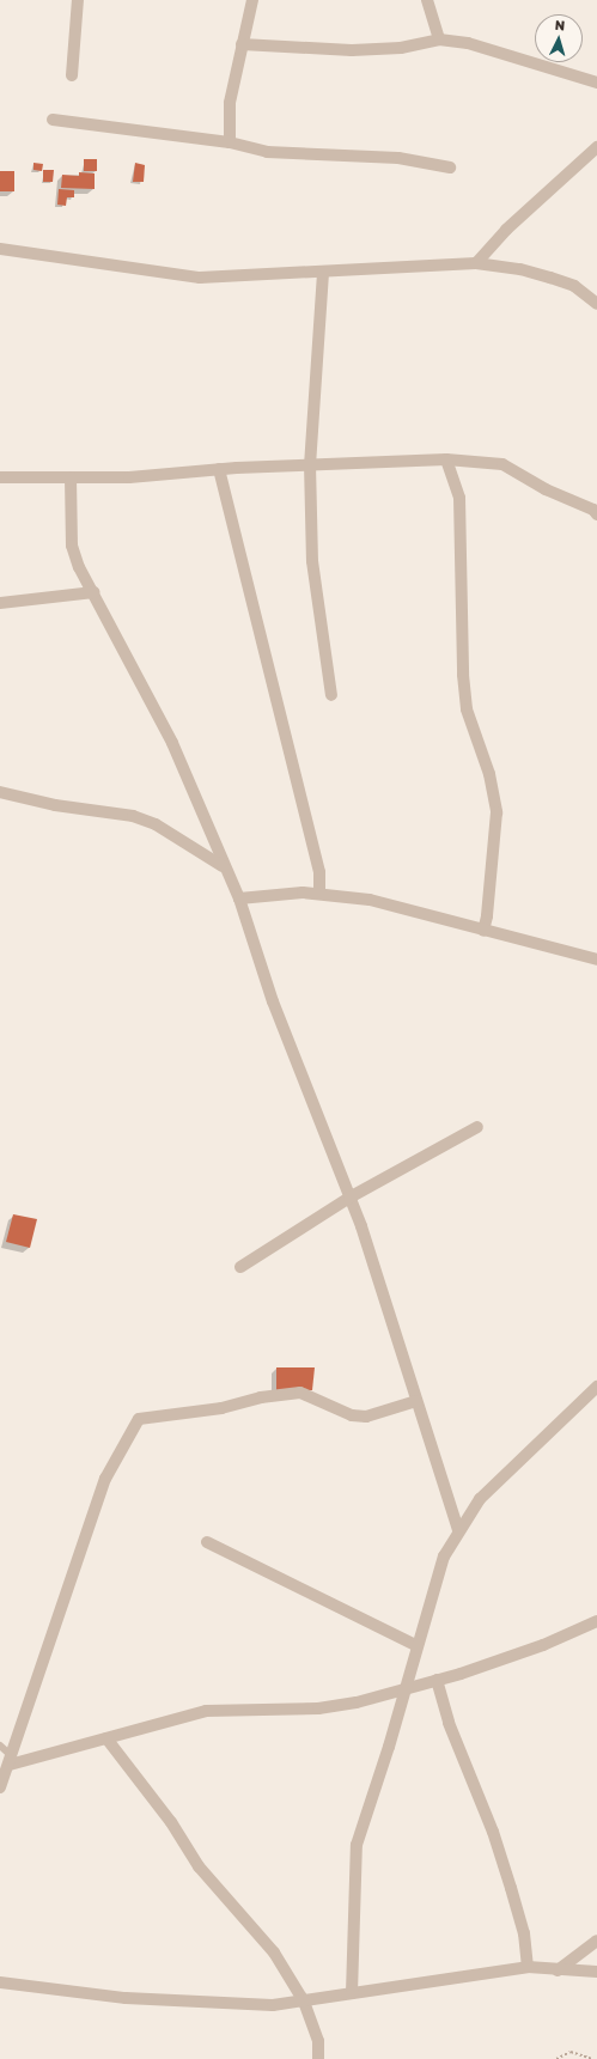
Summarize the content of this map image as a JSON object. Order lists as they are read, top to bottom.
{
  "north": "top"
}
